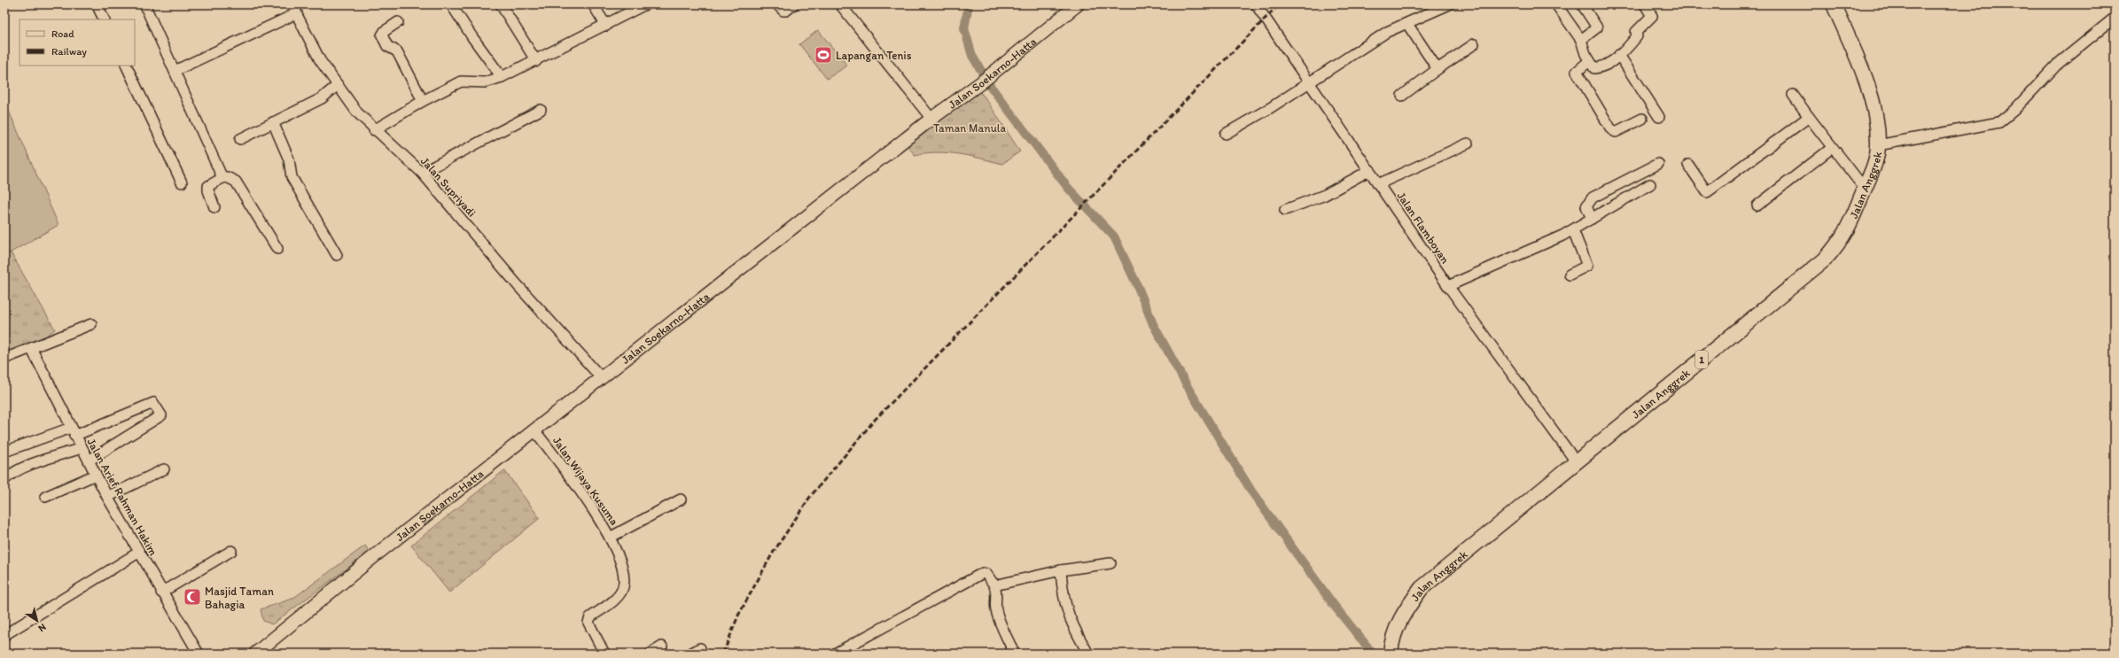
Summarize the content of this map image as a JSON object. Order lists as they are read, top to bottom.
{
  "streets": {
    "highway": ["Jalan Anggrek", "1"],
    "main road": ["Jalan Soekarno-Hatta"],
    "street": [
      "Jalan Supriyadi",
      "Jalan Flamboyan",
      "Jalan Wijaya Kusuma",
      "Jalan Arief Rahman Hakim"
    ]
  },
  "crossings": [
    ["Jalan Soekarno-Hatta", "Jalan Supriyadi"],
    ["Jalan Soekarno-Hatta", "Jalan Wijaya Kusuma"],
    ["Jalan Anggrek", "Jalan Flamboyan"]
  ],
  "parks": ["Taman Manula"],
  "places": {
    "sports": ["Lapangan Tenis"],
    "mosque": ["Masjid Taman Bahagia"]
  },
  "legend": ["Road", "Railway"],
  "north": "bottom right"
}
